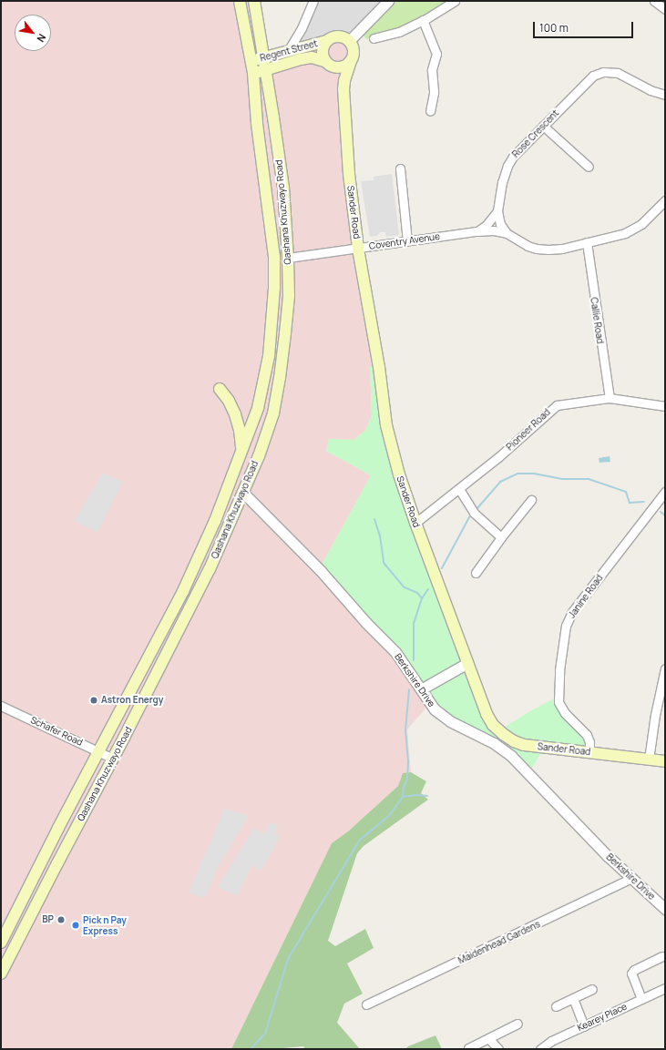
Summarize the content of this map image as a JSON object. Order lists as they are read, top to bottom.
{
  "streets": {
    "main road": ["Regent Street", "Qashana Khuzwayo Road", "Sander Road"],
    "street": [
      "Rose Crescent",
      "Coventry Avenue",
      "Callie Road",
      "Pioneer Road",
      "Janine Road",
      "Berkshire Drive",
      "Schafer Road",
      "Maidenhead Gardens",
      "Kearey Place"
    ]
  },
  "crossings": [
    ["Regent Street", "Qashana Khuzwayo Road"],
    ["Regent Street", "Sander Road"],
    ["Rose Crescent", "Coventry Avenue"],
    ["Qashana Khuzwayo Road", "Coventry Avenue"],
    ["Qashana Khuzwayo Road", "Berkshire Drive"],
    ["Qashana Khuzwayo Road", "Schafer Road"],
    ["Sander Road", "Coventry Avenue"],
    ["Sander Road", "Pioneer Road"],
    ["Sander Road", "Janine Road"],
    ["Callie Road", "Pioneer Road"],
    ["Berkshire Drive", "Maidenhead Gardens"]
  ],
  "places": ["Astron Energy", "BP", "Pick n Pay Express"],
  "scale_bar": "100 m",
  "north": "bottom right"
}
